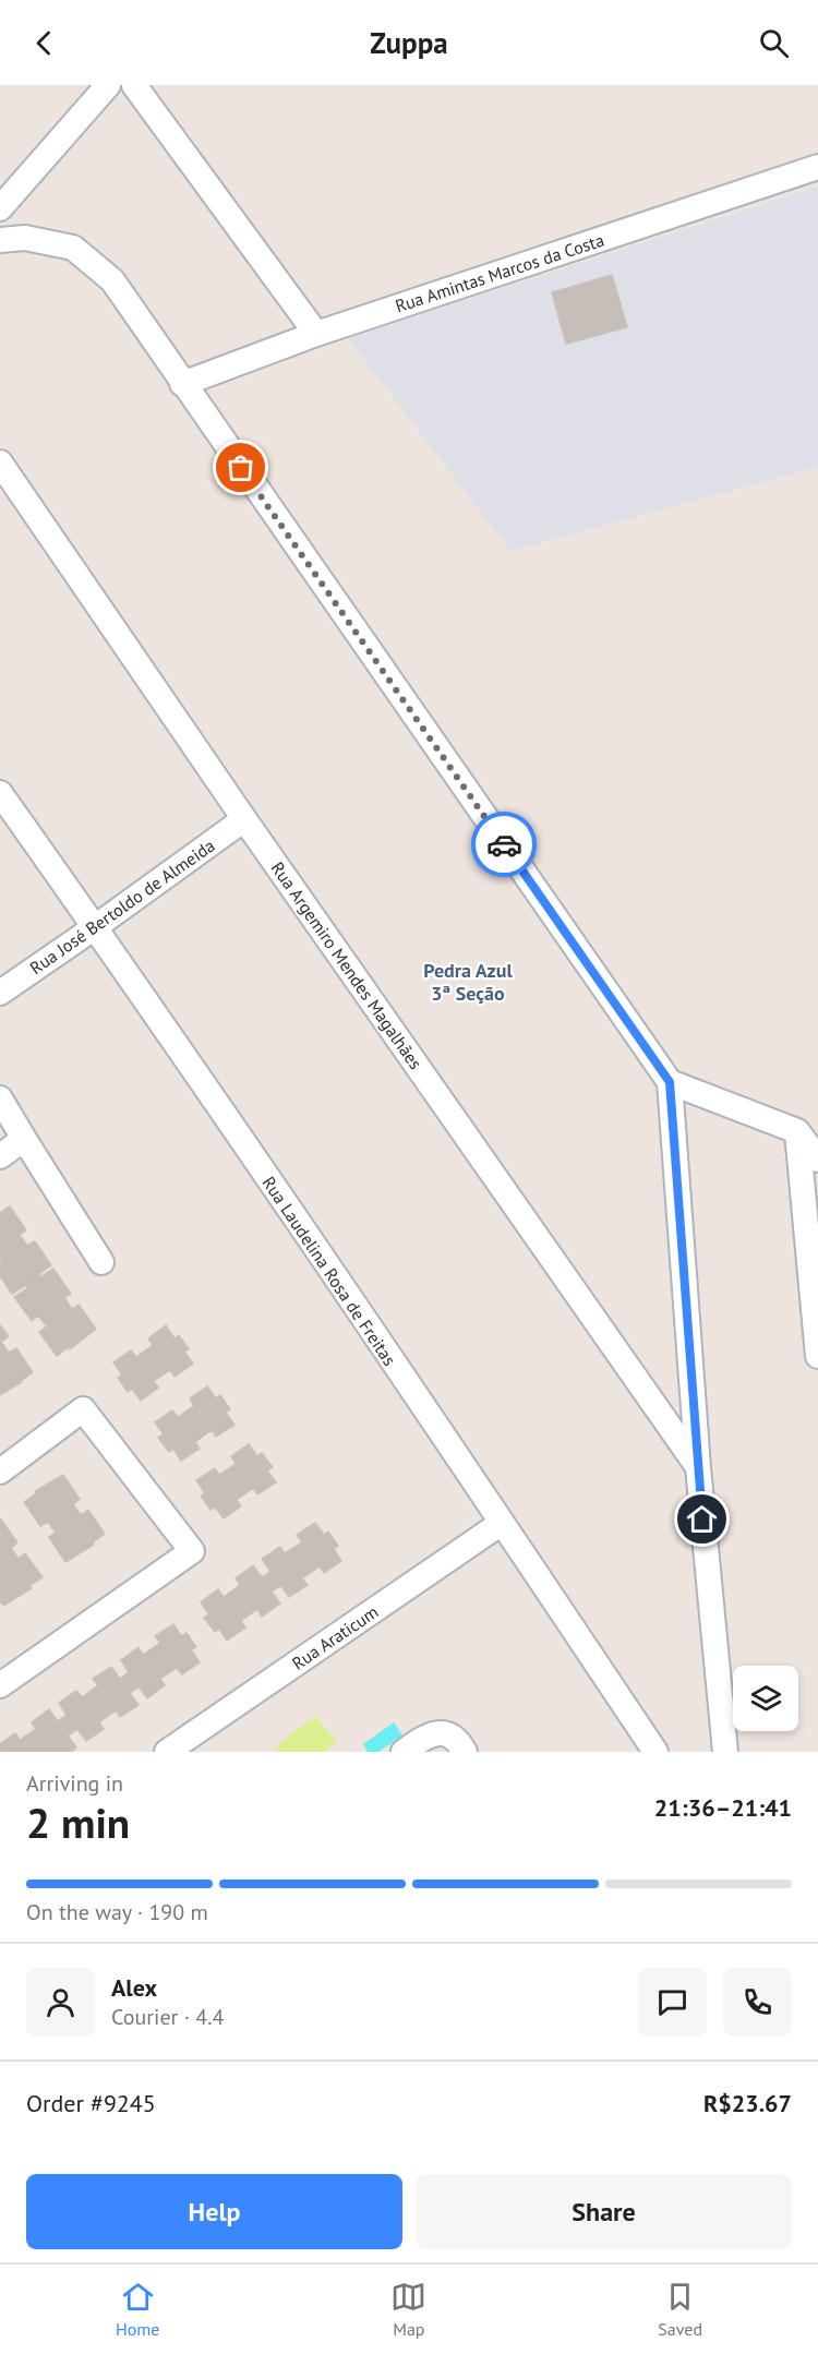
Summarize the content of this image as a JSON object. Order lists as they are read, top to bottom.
{
  "streets": {
    "street": [
      "Rua Amintas Marcos da Costa",
      "Rua José Bertoldo de Almeida",
      "Rua Argemiro Mendes Magalhães",
      "Rua Laudelina Rosa de Freitas",
      "Rua Araticum"
    ]
  },
  "crossings": [
    ["Rua José Bertoldo de Almeida", "Rua Argemiro Mendes Magalhães"],
    ["Rua José Bertoldo de Almeida", "Rua Laudelina Rosa de Freitas"],
    ["Rua Laudelina Rosa de Freitas", "Rua Araticum"]
  ],
  "districts": ["Pedra Azul 3ª Seção"],
  "page": {
    "header": "Zuppa",
    "heading": ["2 min", "Arriving in", "21:36–21:41"],
    "panel": [
      "Alex",
      "Courier · 4.4",
      "Order #9245",
      "R$23.67"
    ],
    "bar": "On the way · 190 m",
    "buttons": ["Help", "Share"],
    "tabs": ["Home", "Map", "Saved"]
  }
}
